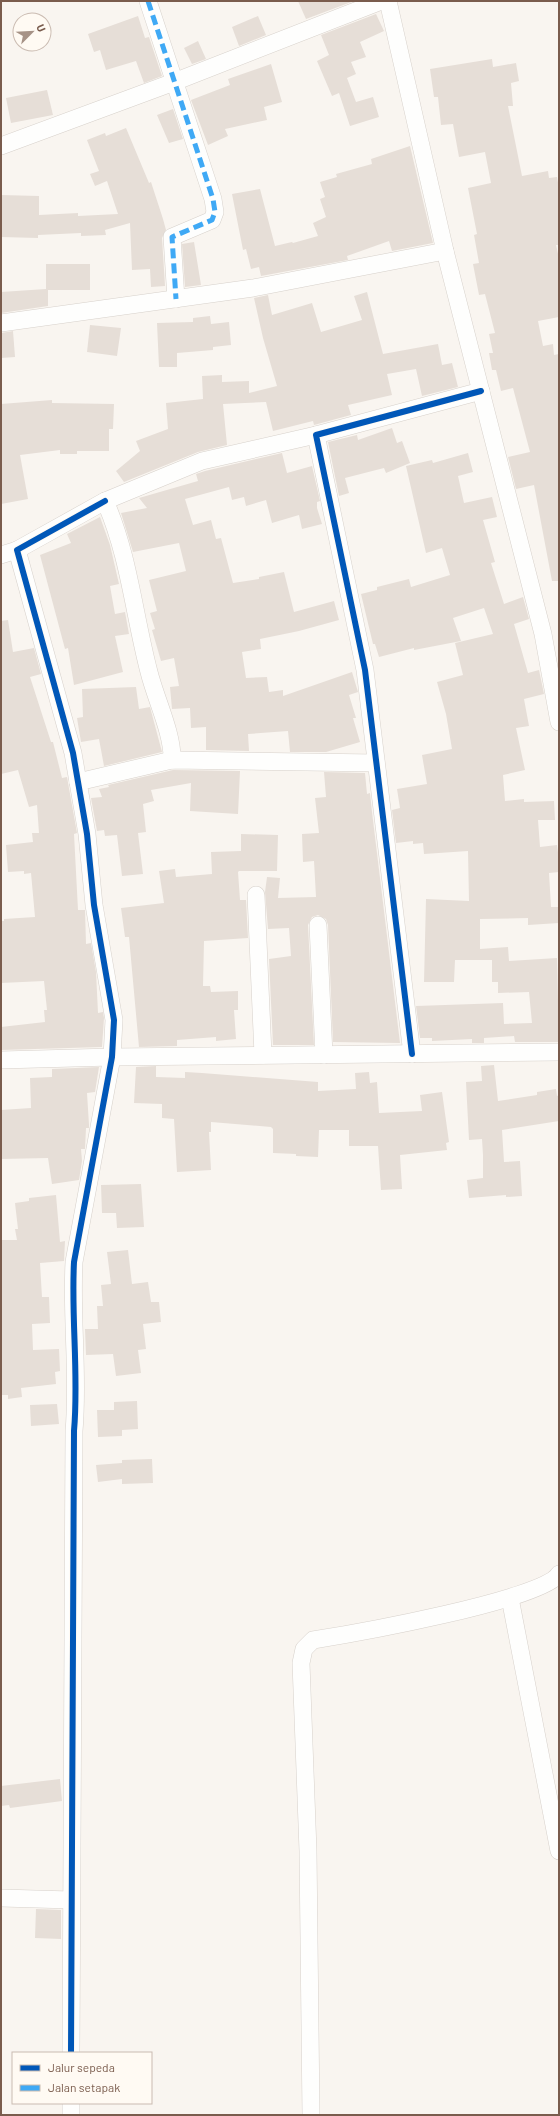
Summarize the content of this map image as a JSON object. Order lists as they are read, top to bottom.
{
  "legend": ["Jalur sepeda", "Jalan setapak"],
  "north": "top right"
}
